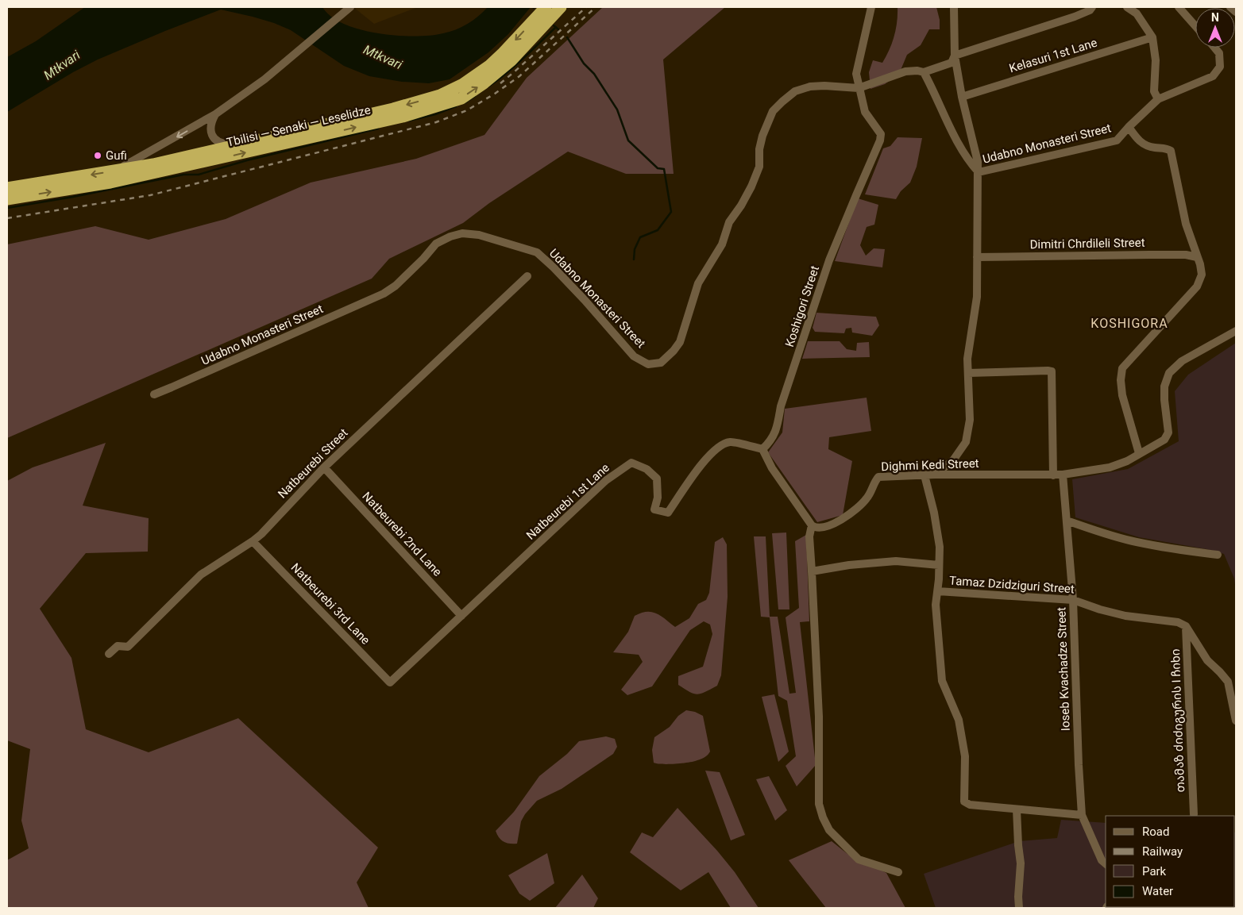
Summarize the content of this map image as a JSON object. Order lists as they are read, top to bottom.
{
  "streets": {
    "highway": ["Tbilisi — Senaki — Leselidze"],
    "street": [
      "Kelasuri 1st Lane",
      "Udabno Monasteri Street",
      "Dimitri Chrdileli Street",
      "Koshigori Street",
      "Natbeurebi Street",
      "Dighmi Kedi Street",
      "Natbeurebi 1st Lane",
      "Natbeurebi 2nd Lane",
      "Tamaz Dzidziguri Street",
      "Natbeurebi 3rd Lane",
      "Ioseb Kvachadze Street",
      "თამაზ ძიძიგურის I ჩიხი"
    ]
  },
  "crossings": [
    ["Udabno Monasteri Street", "Koshigori Street"],
    ["Koshigori Street", "Natbeurebi 1st Lane"],
    ["Natbeurebi Street", "Natbeurebi 2nd Lane"],
    ["Natbeurebi Street", "Natbeurebi 3rd Lane"],
    ["Dighmi Kedi Street", "Ioseb Kvachadze Street"],
    ["Natbeurebi 1st Lane", "Natbeurebi 2nd Lane"],
    ["Natbeurebi 1st Lane", "Natbeurebi 3rd Lane"],
    ["Tamaz Dzidziguri Street", "Ioseb Kvachadze Street"],
    ["Tamaz Dzidziguri Street", "თამაზ ძიძიგურის I ჩიხი"]
  ],
  "districts": ["KOSHIGORA"],
  "water": ["Mtkvari"],
  "places": ["Gufi"],
  "legend": [
    "Road",
    "Railway",
    "Park",
    "Water"
  ],
  "north": "top"
}
